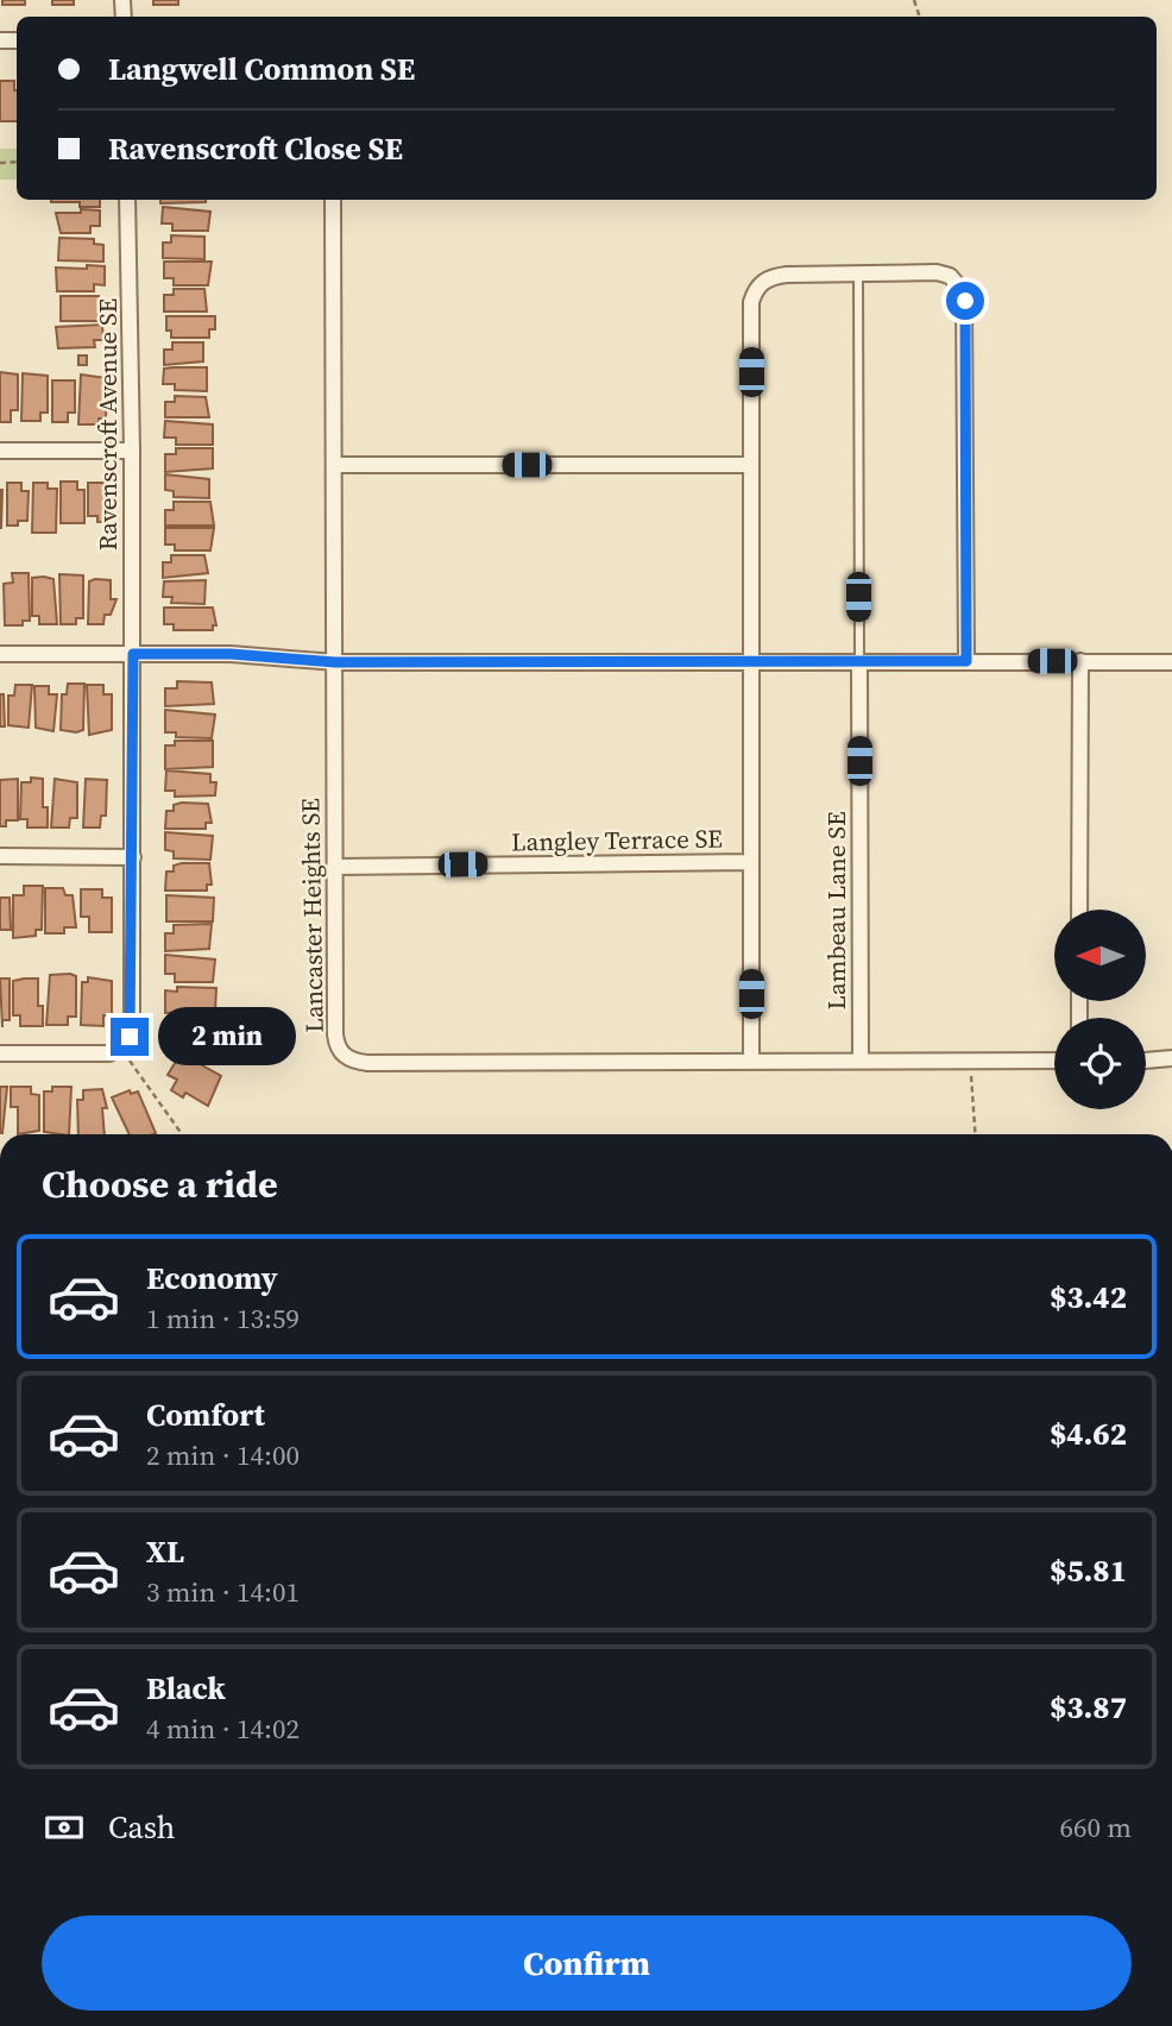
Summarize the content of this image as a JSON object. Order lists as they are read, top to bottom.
{
  "streets": {
    "street": [
      "Ravenscroft Avenue SE",
      "Langley Terrace SE",
      "Lambeau Lane SE",
      "Lancaster Heights SE"
    ]
  },
  "crossings": [
    ["Langley Terrace SE", "Lancaster Heights SE"],
    ["Lambeau Lane SE", "Lancaster Heights SE"]
  ],
  "north": "left",
  "page": {
    "banner": ["Langwell Common SE", "Ravenscroft Close SE"],
    "bubble": "2 min",
    "heading": "Choose a ride",
    "list": [
      {
        "name": "Economy",
        "note": "1 min · 13:59",
        "value": "$3.42"
      },
      {
        "name": "Comfort",
        "note": "2 min · 14:00",
        "value": "$4.62"
      },
      {
        "name": "XL",
        "note": "3 min · 14:01",
        "value": "$5.81"
      },
      {
        "name": "Black",
        "note": "4 min · 14:02",
        "value": "$3.87"
      }
    ],
    "pay": ["Cash", "660 m"],
    "buttons": "Confirm"
  }
}
